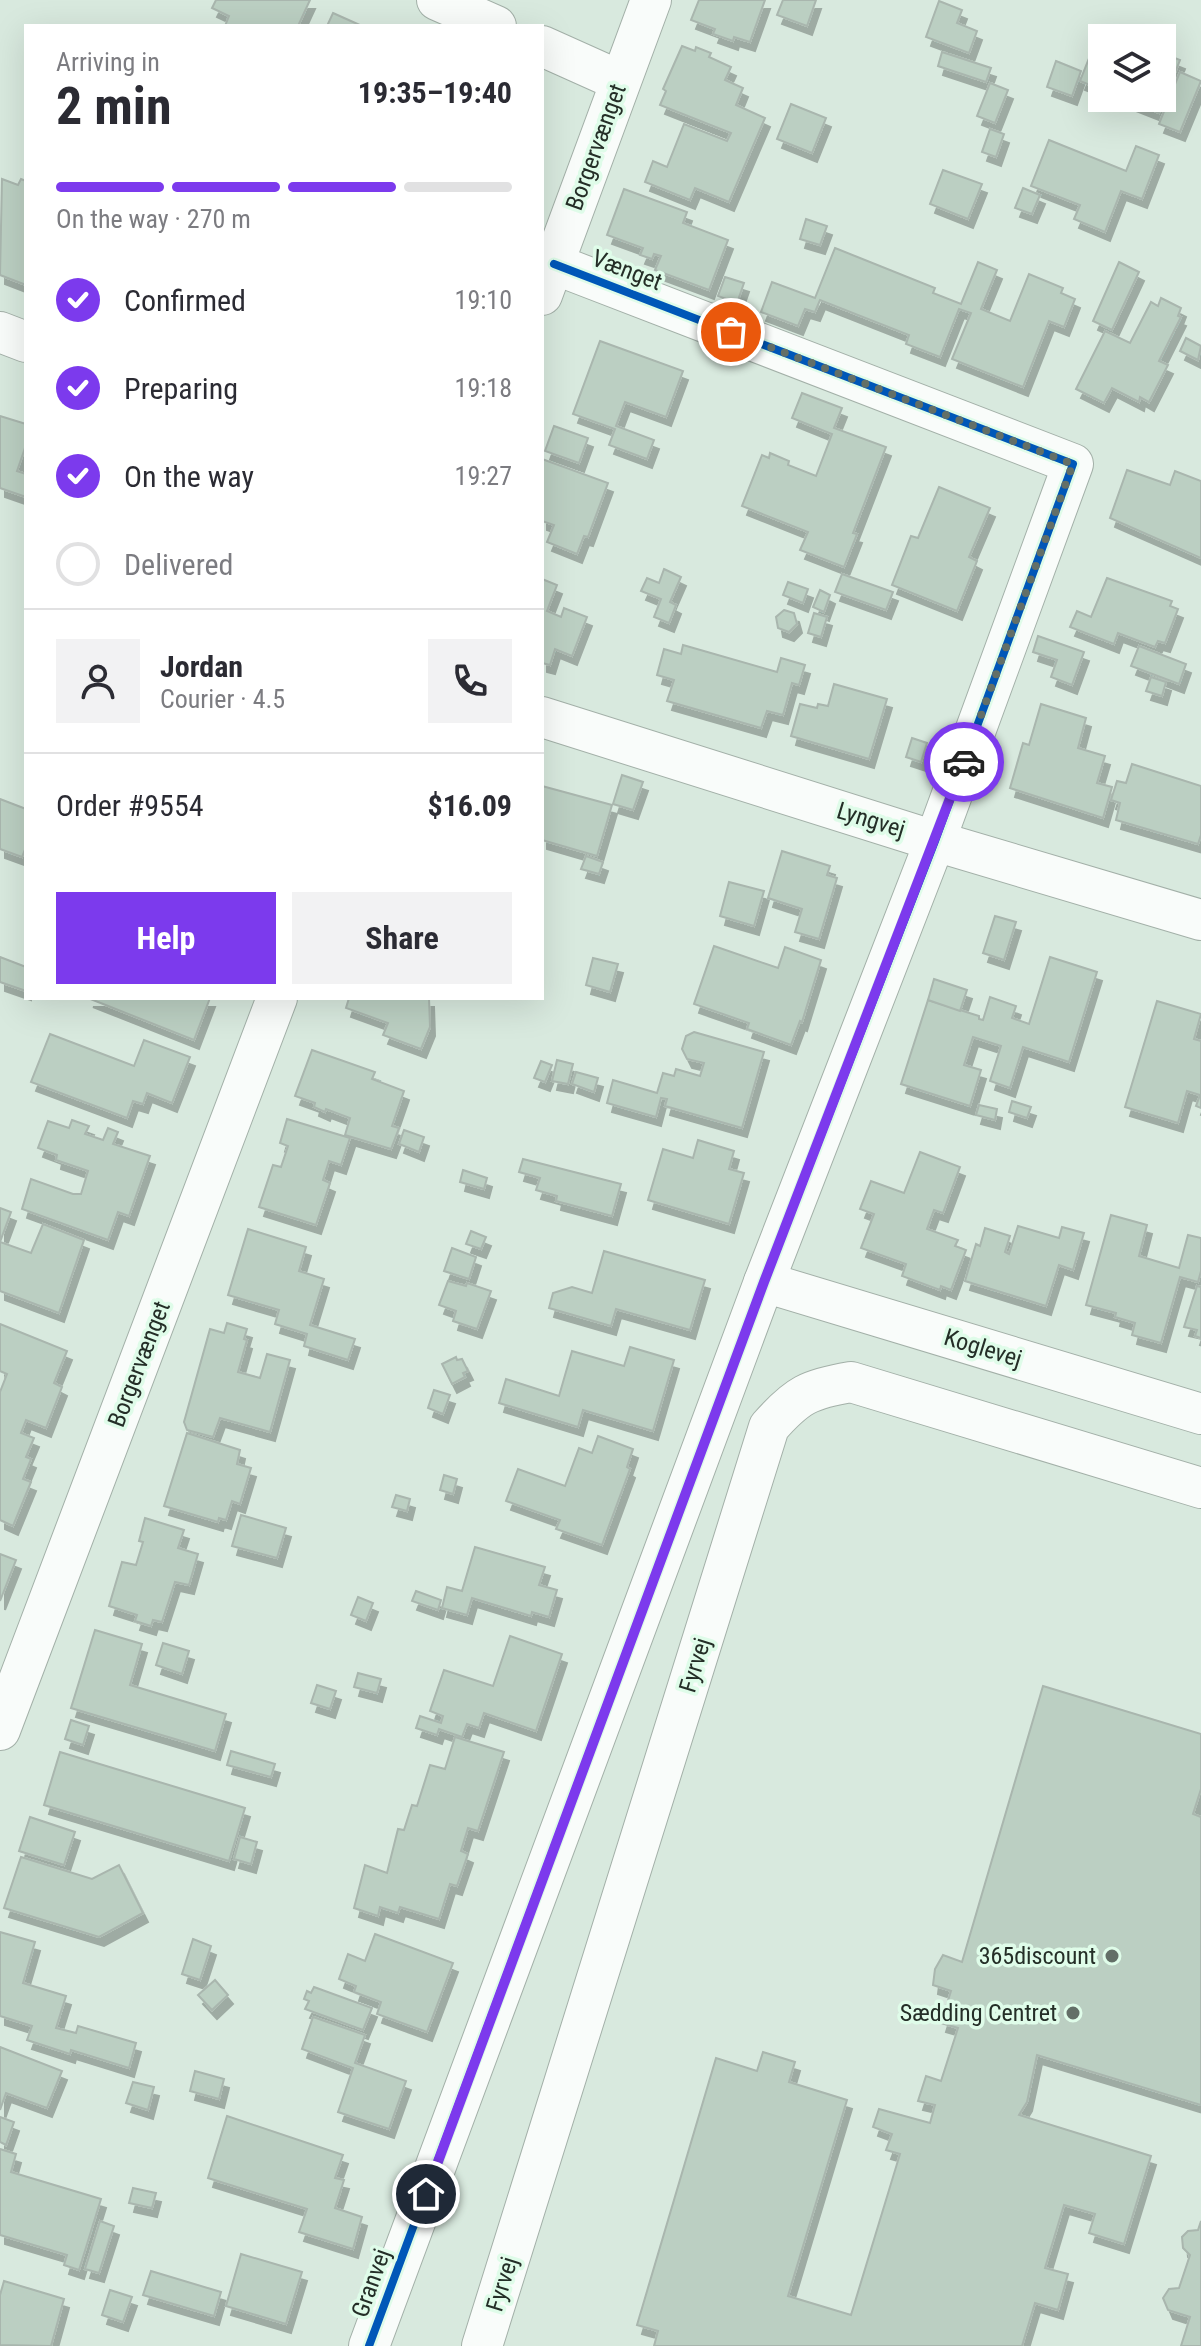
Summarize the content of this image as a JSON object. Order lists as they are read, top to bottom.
{
  "streets": {
    "street": [
      "Borgervænget",
      "Vænget",
      "Lyngvej",
      "Koglevej",
      "Fyrvej",
      "Granvej"
    ]
  },
  "crossings": [
    ["Borgervænget", "Vænget"],
    ["Vænget", "Lyngvej"],
    ["Vænget", "Granvej"],
    ["Lyngvej", "Granvej"],
    ["Koglevej", "Granvej"]
  ],
  "places": ["365discount", "Sædding Centret"],
  "page": {
    "heading": ["2 min", "Arriving in", "19:35–19:40"],
    "panel": [
      "Jordan",
      "Courier · 4.5",
      "Order #9554",
      "$16.09"
    ],
    "bar": "On the way · 270 m",
    "list": [
      ["Confirmed", "19:10"],
      ["Preparing", "19:18"],
      ["On the way", "19:27"],
      "Delivered"
    ],
    "buttons": ["Help", "Share"]
  }
}
